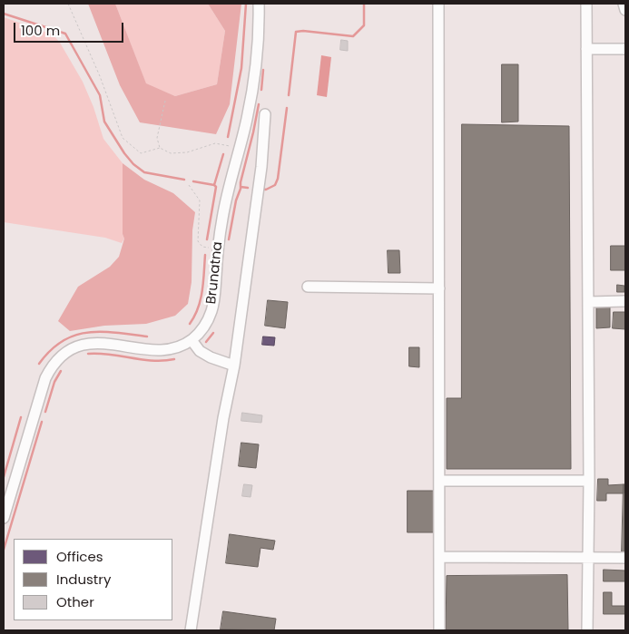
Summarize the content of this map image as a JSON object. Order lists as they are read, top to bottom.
{
  "streets": {
    "street": ["Brunatna"]
  },
  "legend": ["Offices", "Industry", "Other"],
  "scale_bar": "100 m"
}
